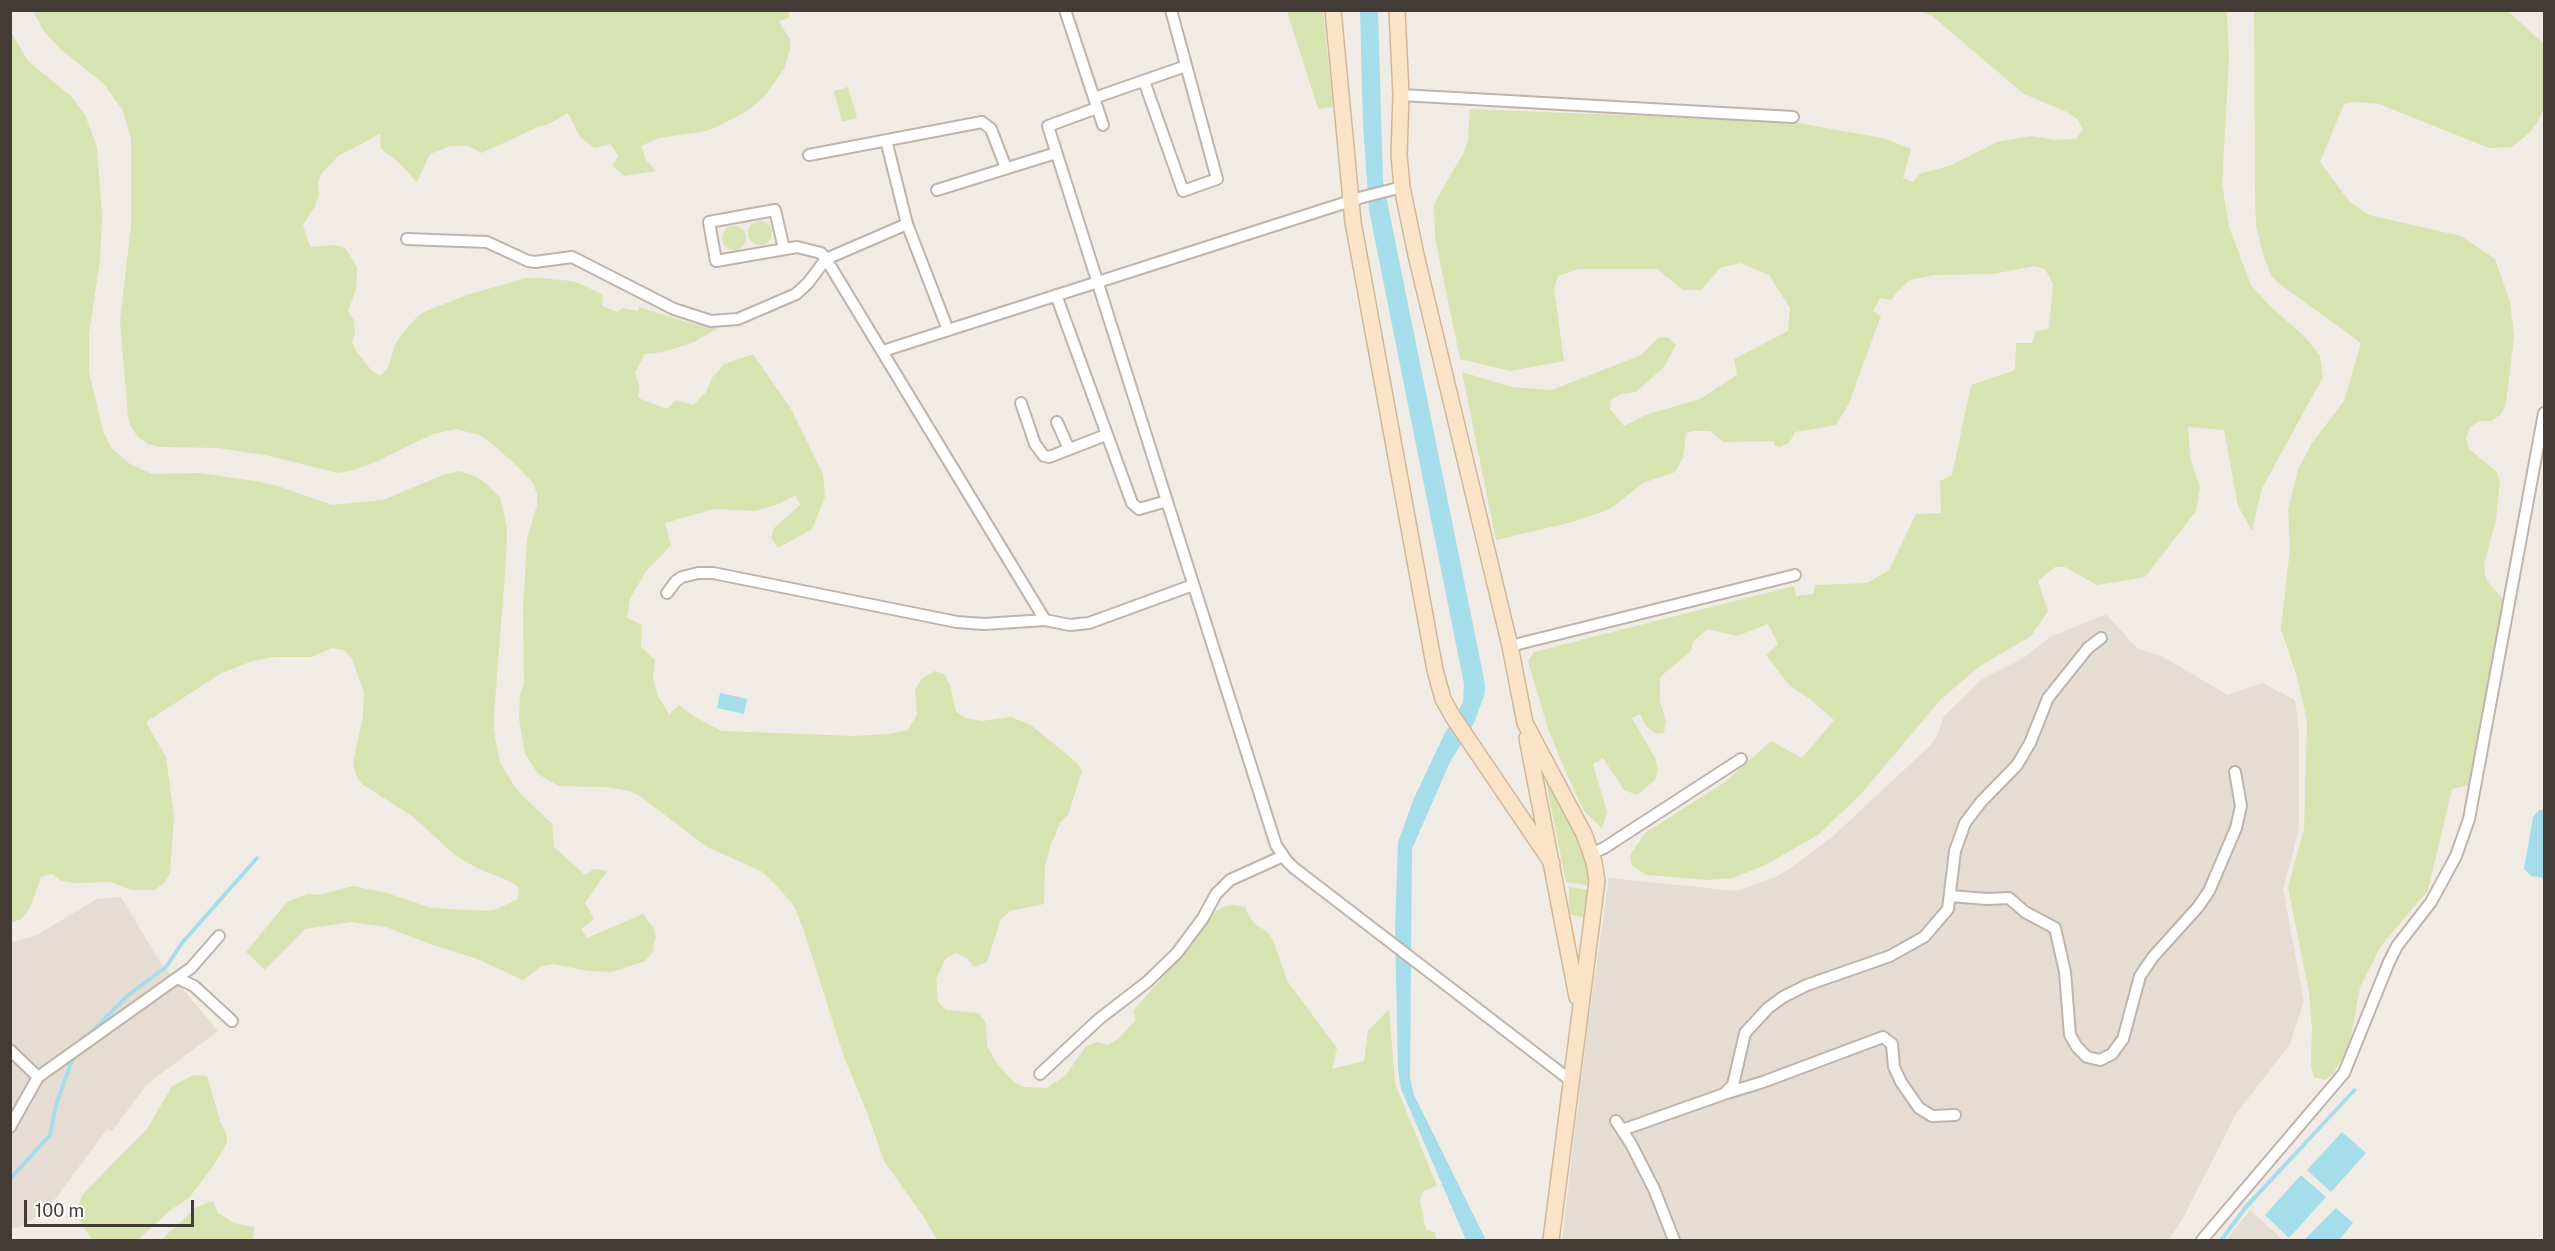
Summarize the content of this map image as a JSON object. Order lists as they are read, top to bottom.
{
  "scale_bar": "100 m"
}
